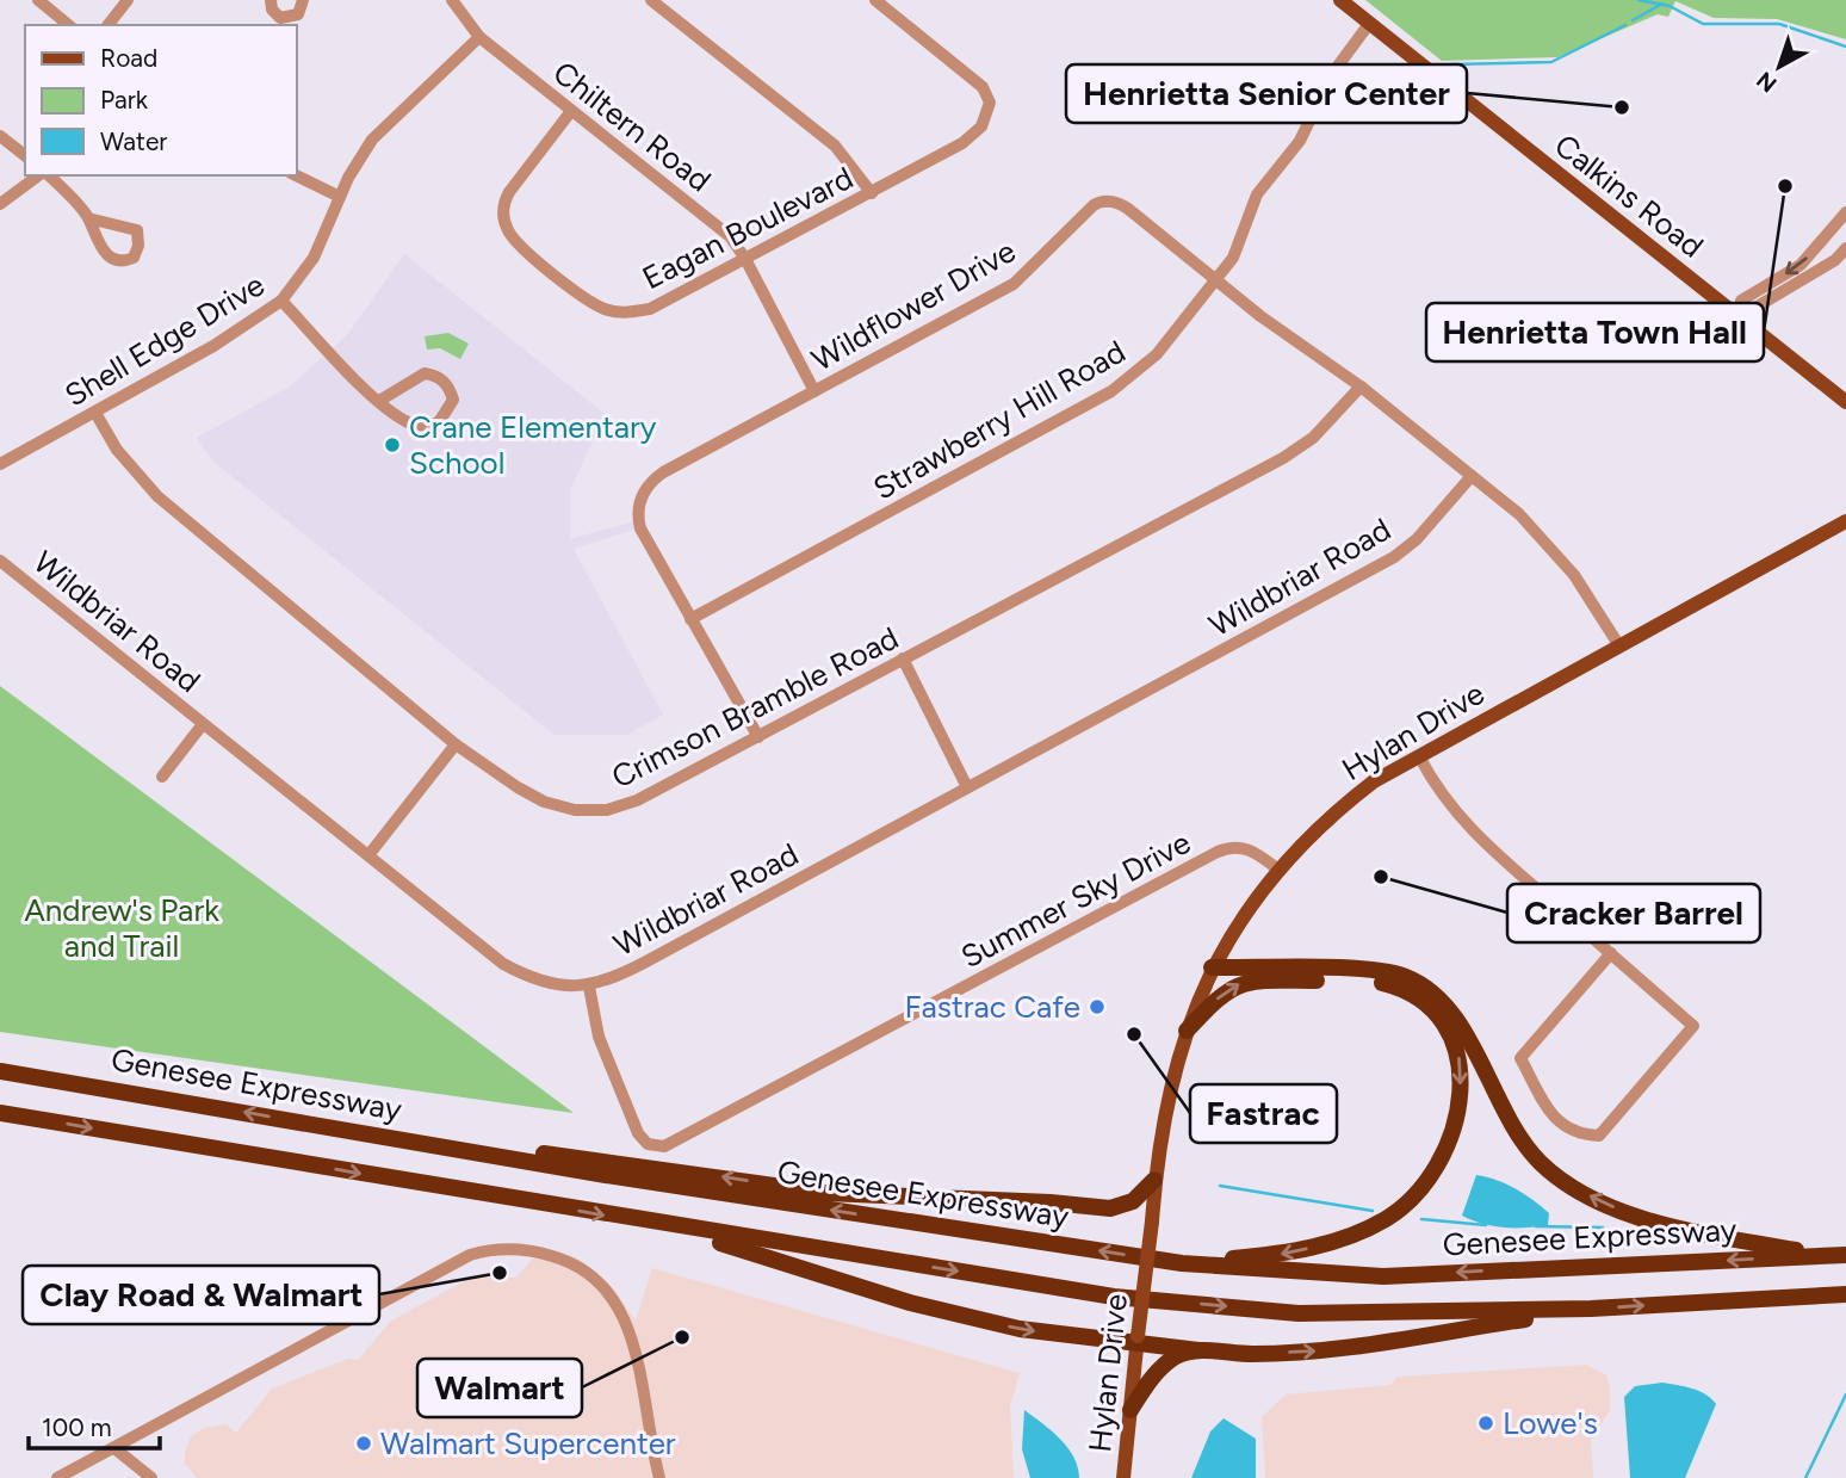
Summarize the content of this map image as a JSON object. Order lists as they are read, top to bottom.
{
  "streets": {
    "highway": ["Genesee Expressway"],
    "main road": ["Calkins Road", "Hylan Drive"],
    "street": [
      "Chiltern Road",
      "Eagan Boulevard",
      "Wildflower Drive",
      "Shell Edge Drive",
      "Strawberry Hill Road",
      "Wildbriar Road",
      "Crimson Bramble Road",
      "Summer Sky Drive"
    ]
  },
  "crossings": [
    ["Chiltern Road", "Eagan Boulevard"],
    ["Chiltern Road", "Wildflower Drive"],
    ["Chiltern Road", "Shell Edge Drive"],
    ["Calkins Road", "Strawberry Hill Road"],
    ["Wildflower Drive", "Strawberry Hill Road"],
    ["Wildflower Drive", "Wildbriar Road"],
    ["Wildflower Drive", "Crimson Bramble Road"],
    ["Wildflower Drive", "Hylan Drive"],
    ["Shell Edge Drive", "Crimson Bramble Road"],
    ["Wildbriar Road", "Summer Sky Drive"],
    ["Hylan Drive", "Summer Sky Drive"]
  ],
  "parks": ["Andrew's Park and Trail"],
  "places": [
    "Henrietta Senior Center",
    "Henrietta Town Hall",
    "Crane Elementary School",
    "Cracker Barrel",
    "Fastrac Cafe",
    "Fastrac",
    "Clay Road & Walmart",
    "Walmart",
    "Lowe's",
    "Walmart Supercenter"
  ],
  "legend": ["Road", "Park", "Water"],
  "scale_bar": "100 m",
  "north": "bottom left"
}
